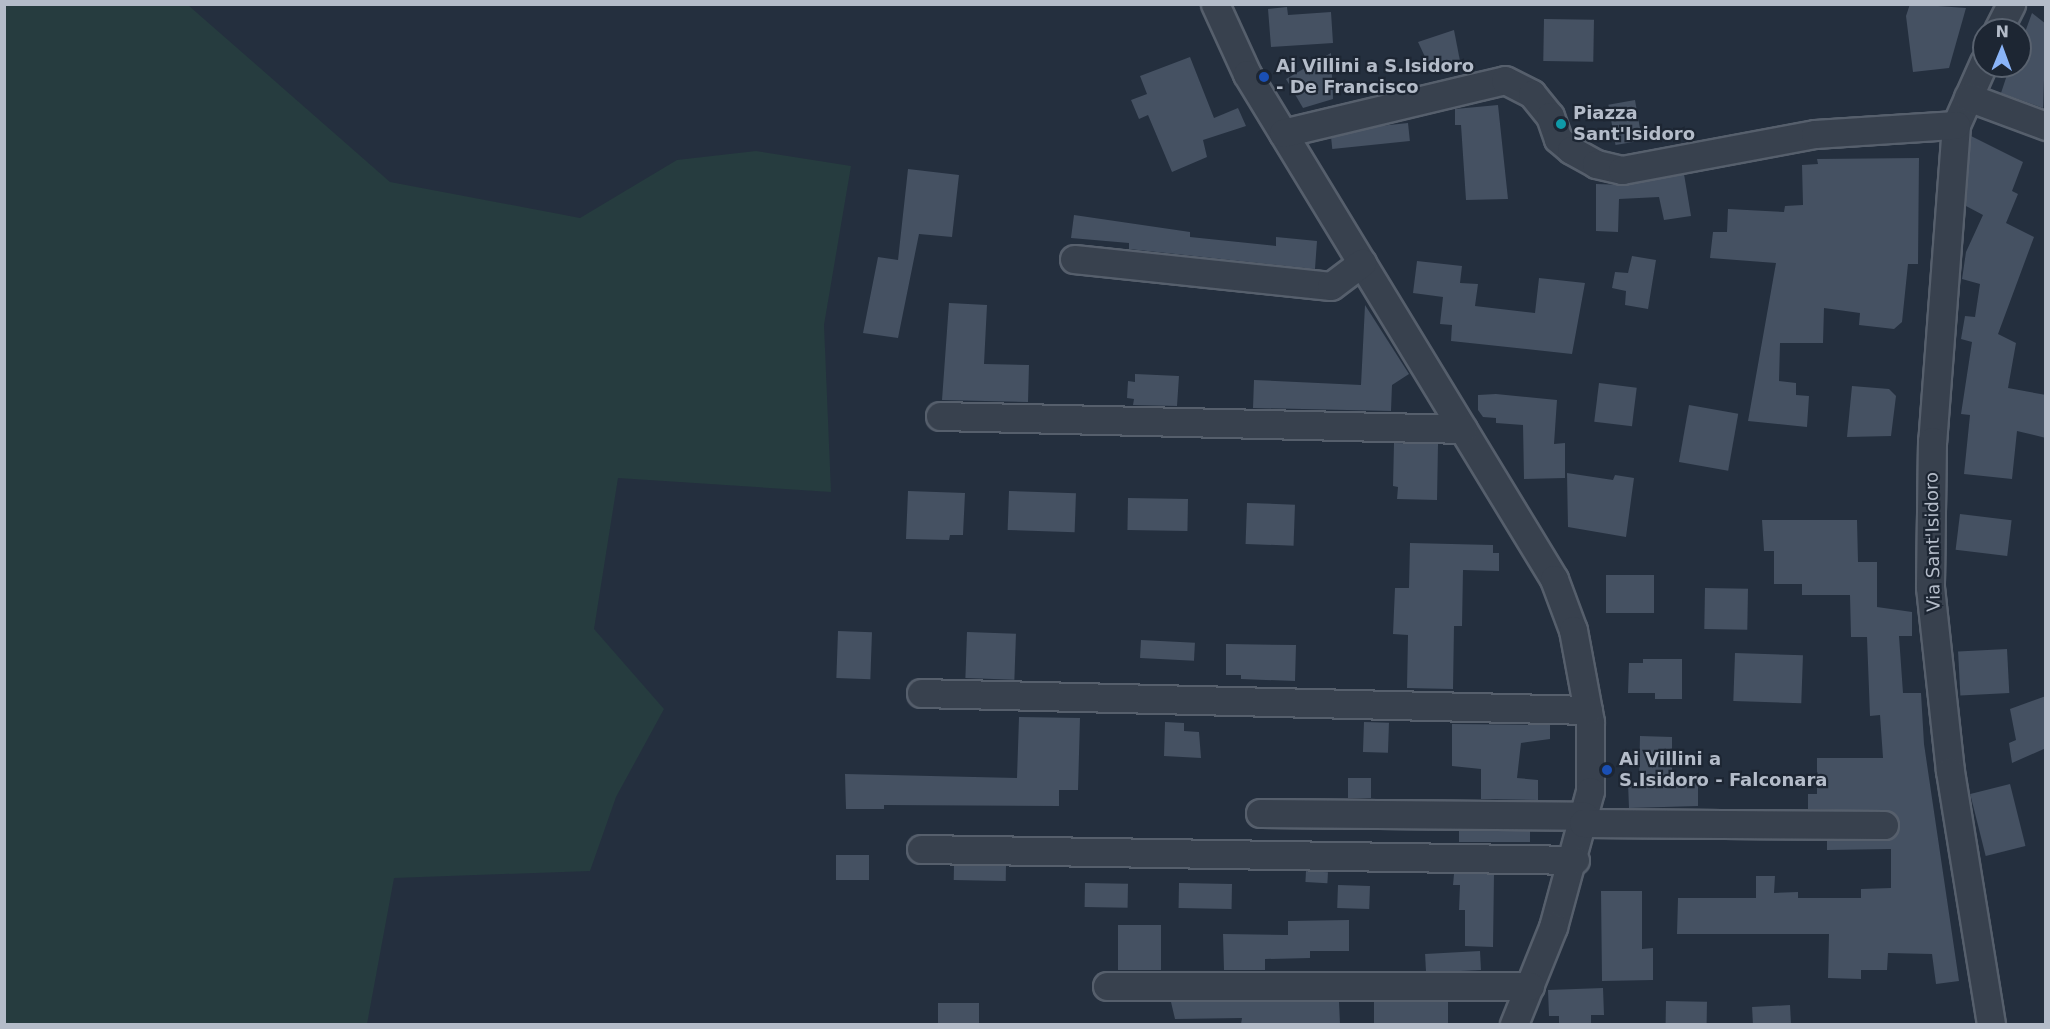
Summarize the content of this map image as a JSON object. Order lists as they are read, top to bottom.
{
  "streets": {
    "street": ["Via Sant'Isidoro"]
  },
  "places": ["Ai Villini a S.Isidoro - De Francisco", "Piazza Sant'Isidoro", "Ai Villini a S.Isidoro - Falconara"],
  "north": "top"
}
